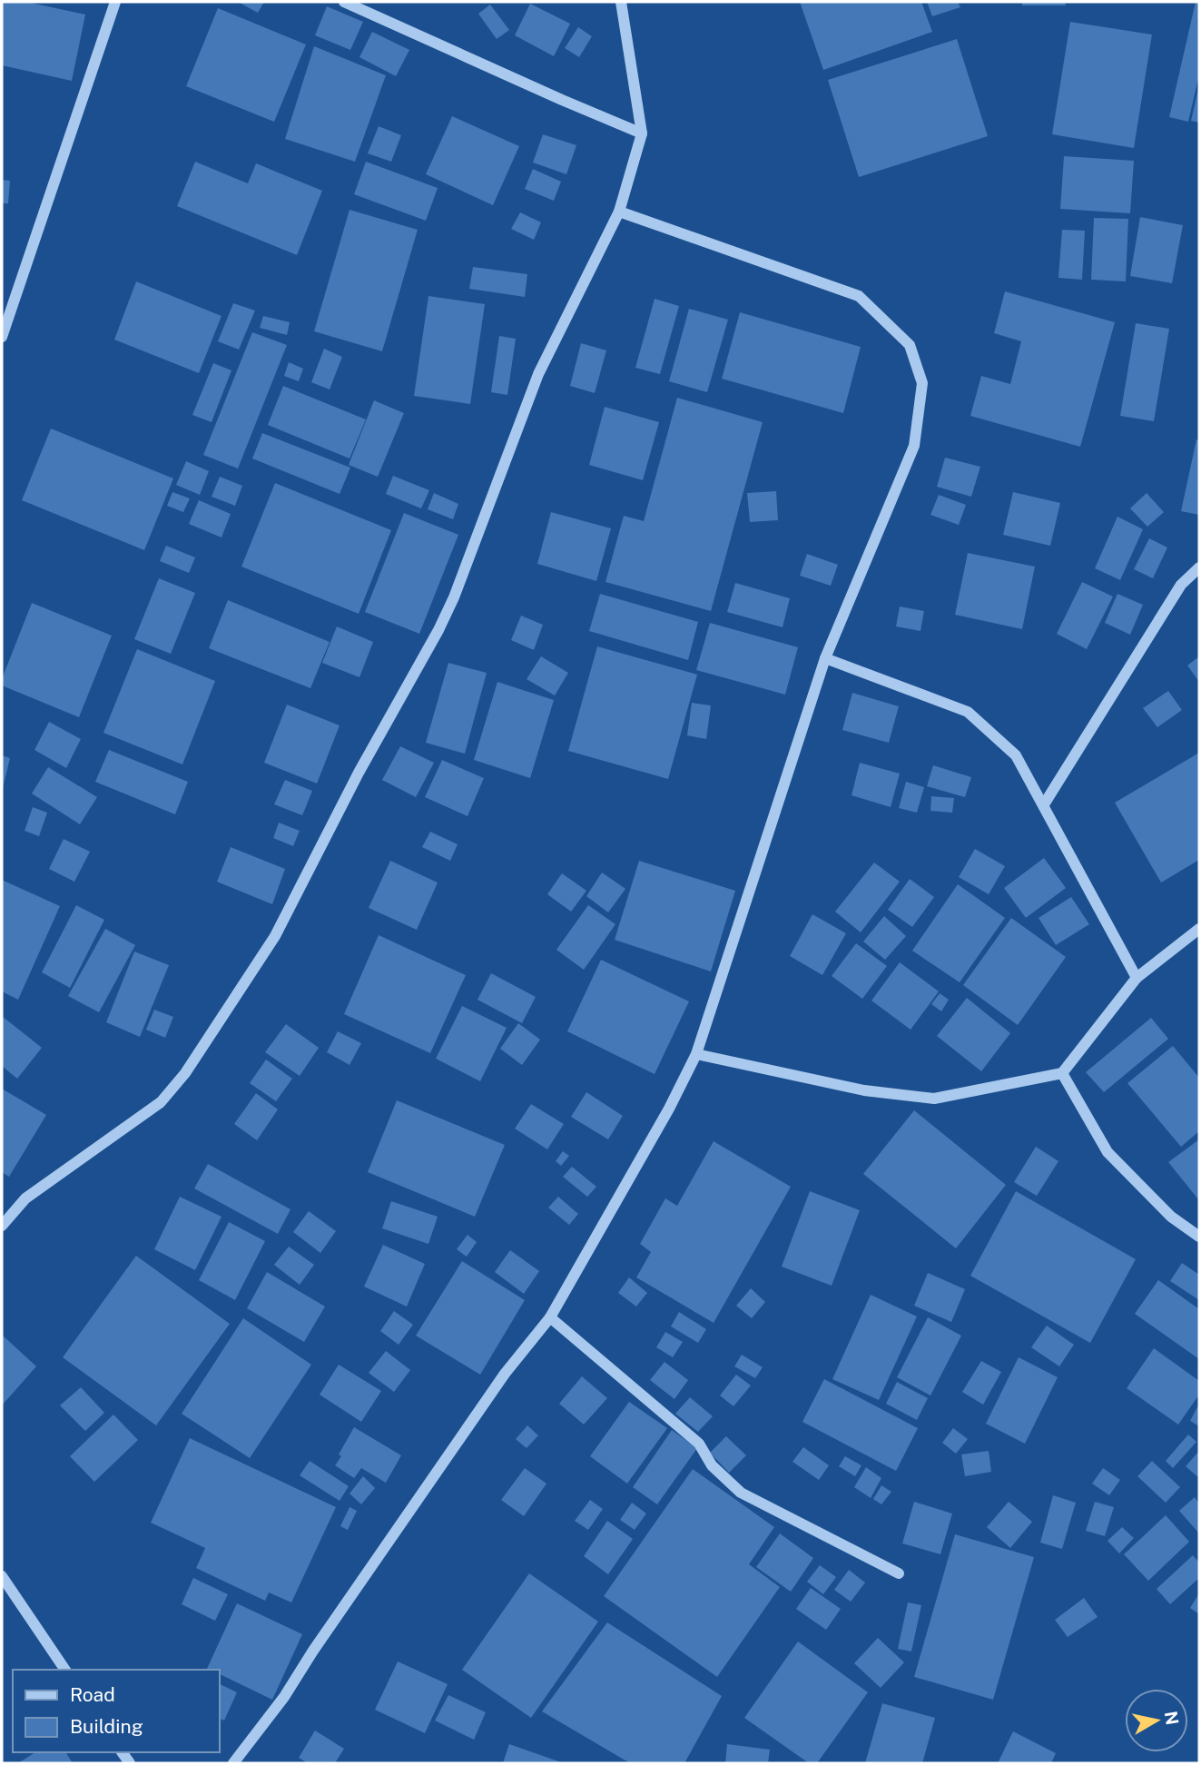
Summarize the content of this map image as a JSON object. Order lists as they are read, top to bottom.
{
  "legend": ["Road", "Building"],
  "north": "right"
}
